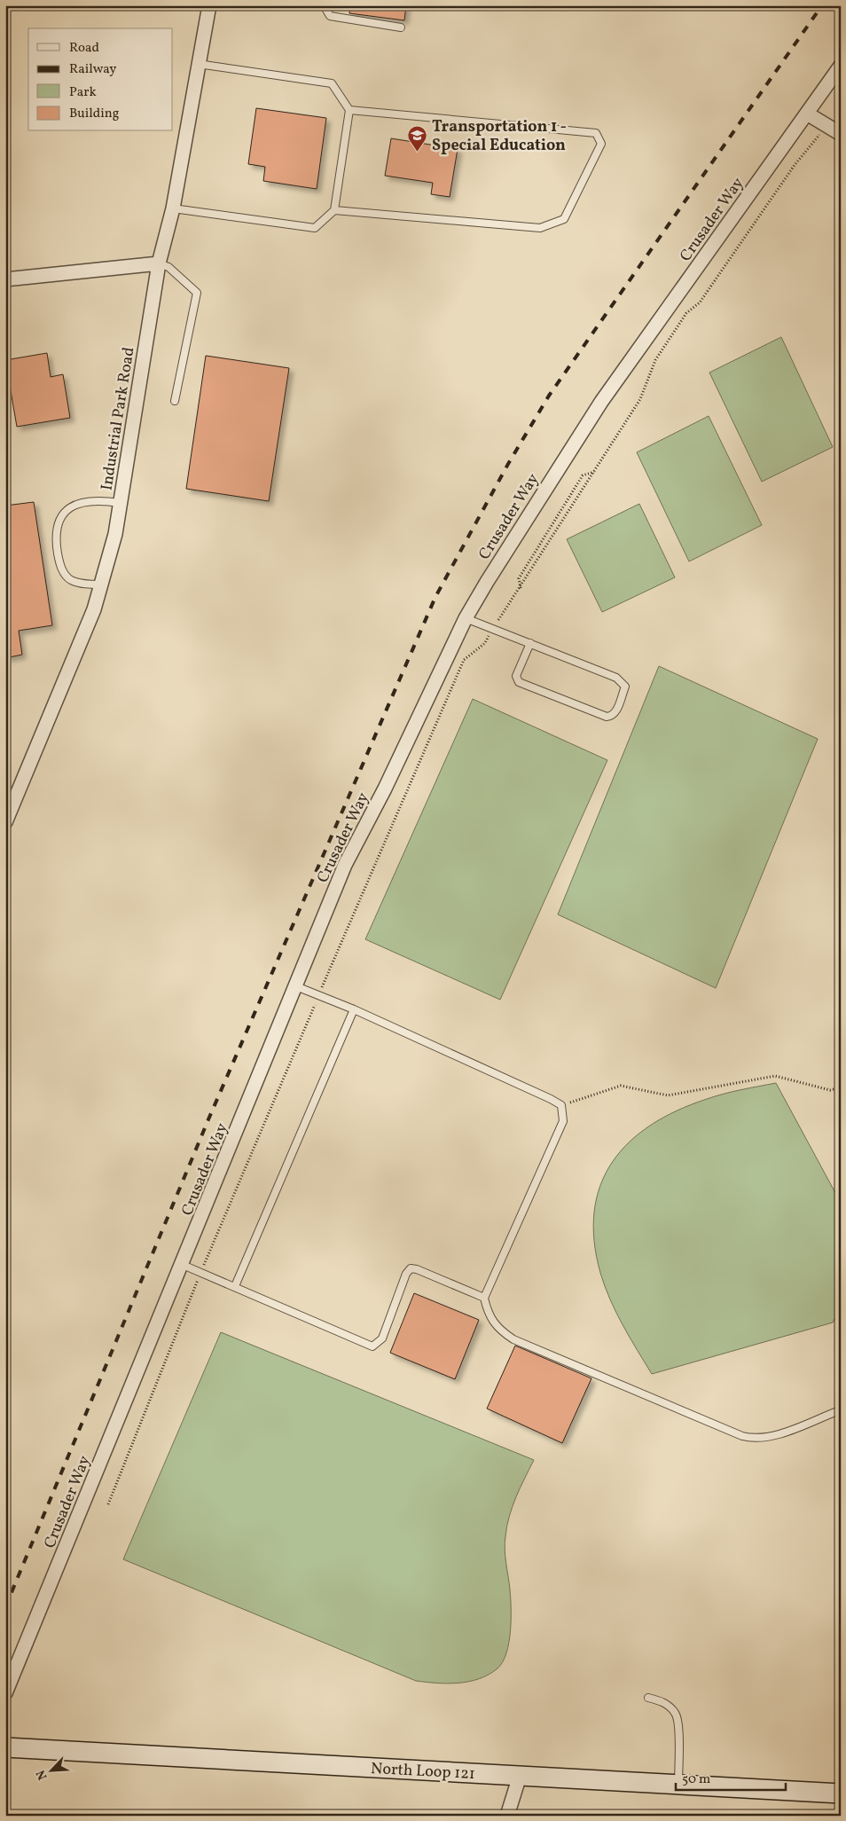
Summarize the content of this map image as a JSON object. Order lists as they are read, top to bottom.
{
  "streets": {
    "main road": ["North Loop 121"],
    "street": ["Crusader Way", "Industrial Park Road"]
  },
  "places": {
    "school or university": ["Transportation 1 - Special Education"]
  },
  "legend": [
    "Road",
    "Railway",
    "Park",
    "Building"
  ],
  "scale_bar": "50 m",
  "north": "bottom left"
}
